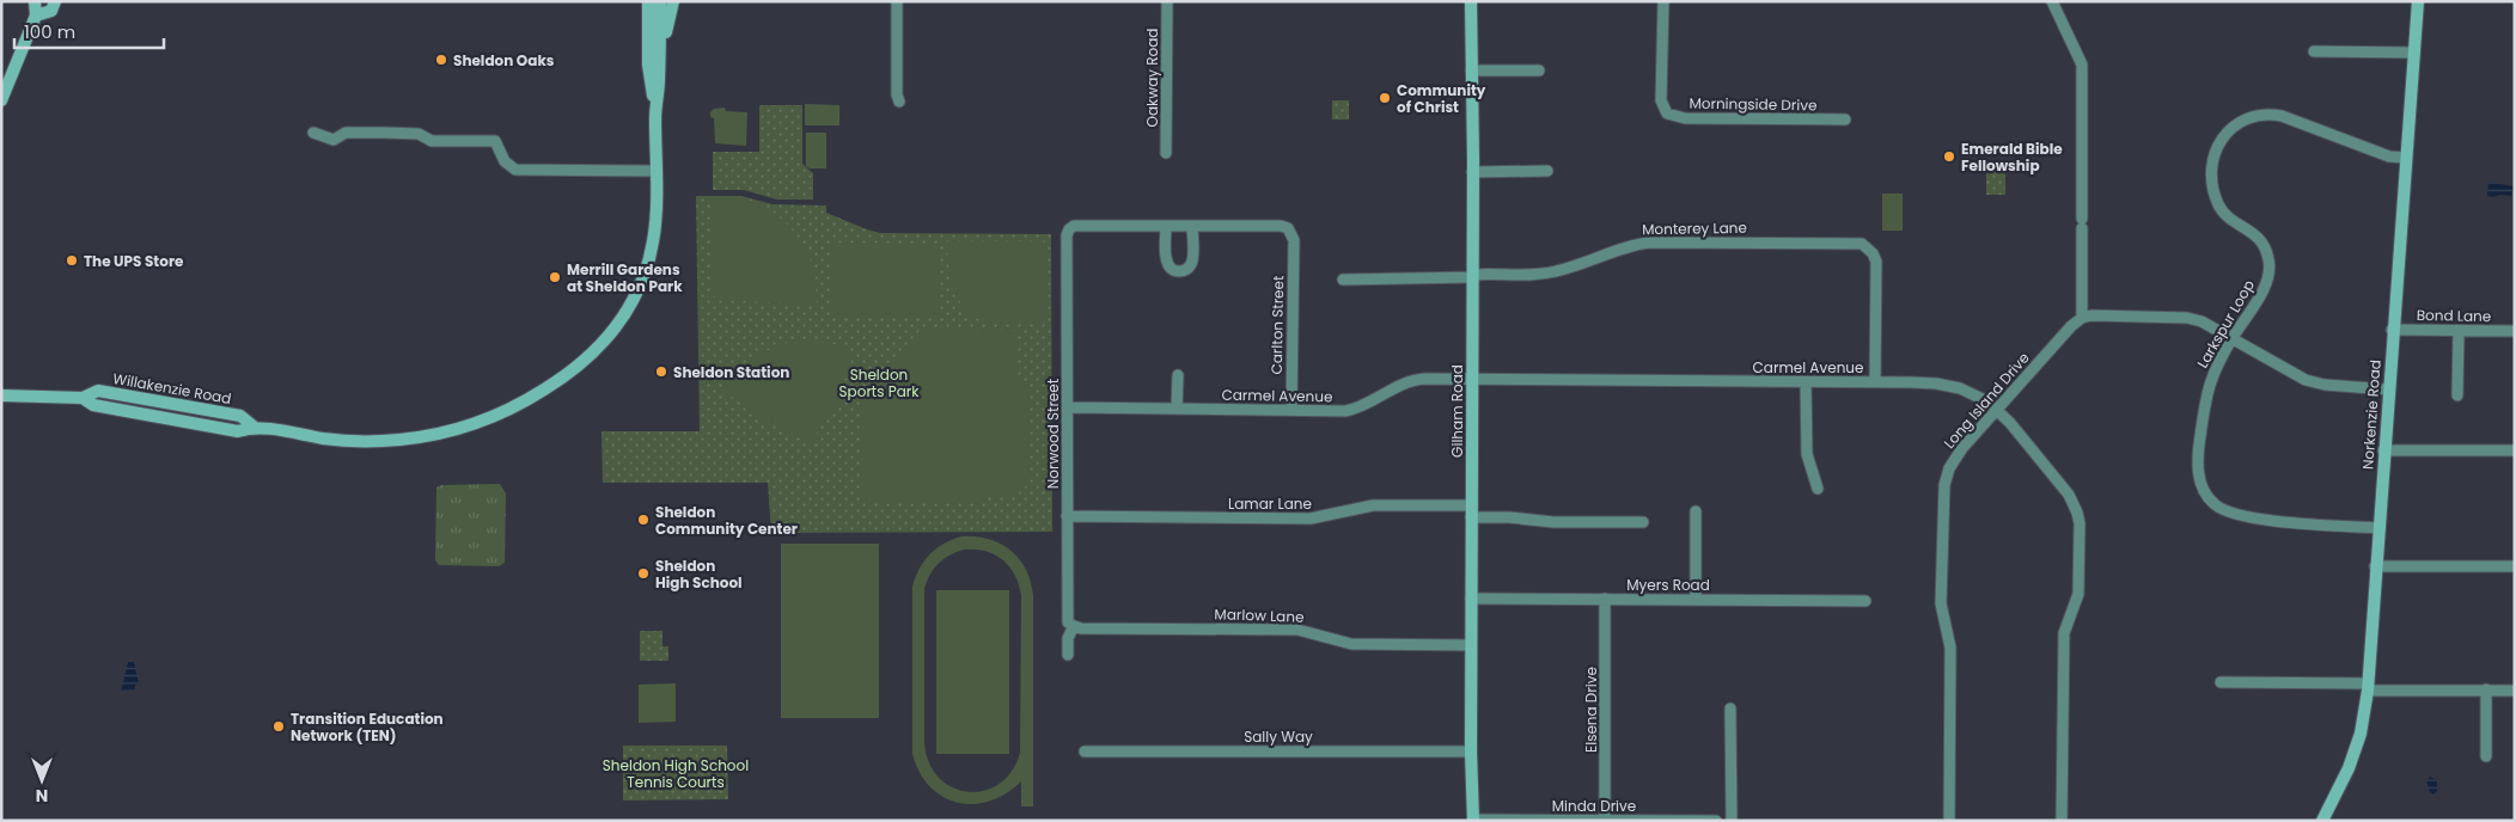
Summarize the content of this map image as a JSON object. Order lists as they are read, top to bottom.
{
  "streets": {
    "street": [
      "Oakway Road",
      "Morningside Drive",
      "Monterey Lane",
      "Bond Lane",
      "Larkspur Loop",
      "Carlton Street",
      "Carmel Avenue",
      "Willakenzie Road",
      "Long Island Drive",
      "Gilham Road",
      "Norkenzie Road",
      "Norwood Street",
      "Lamar Lane",
      "Myers Road",
      "Marlow Lane",
      "Elsena Drive",
      "Sally Way",
      "Minda Drive"
    ]
  },
  "crossings": [
    ["Monterey Lane", "Carmel Avenue"],
    ["Monterey Lane", "Gilham Road"],
    ["Bond Lane", "Norkenzie Road"],
    ["Larkspur Loop", "Norkenzie Road"],
    ["Carlton Street", "Carmel Avenue"],
    ["Carmel Avenue", "Long Island Drive"],
    ["Carmel Avenue", "Gilham Road"],
    ["Carmel Avenue", "Norwood Street"],
    ["Gilham Road", "Lamar Lane"],
    ["Gilham Road", "Myers Road"],
    ["Gilham Road", "Marlow Lane"],
    ["Gilham Road", "Sally Way"],
    ["Gilham Road", "Minda Drive"],
    ["Norwood Street", "Lamar Lane"],
    ["Norwood Street", "Marlow Lane"],
    ["Myers Road", "Elsena Drive"],
    ["Elsena Drive", "Minda Drive"]
  ],
  "parks": ["Sheldon Sports Park", "Sheldon High School Tennis Courts"],
  "places": [
    "Sheldon Oaks",
    "Community of Christ",
    "Emerald Bible Fellowship",
    "The UPS Store",
    "Merrill Gardens at Sheldon Park",
    "Sheldon Station",
    "Sheldon Community Center",
    "Sheldon High School",
    "Transition Education Network (TEN)"
  ],
  "scale_bar": "100 m",
  "north": "bottom"
}
